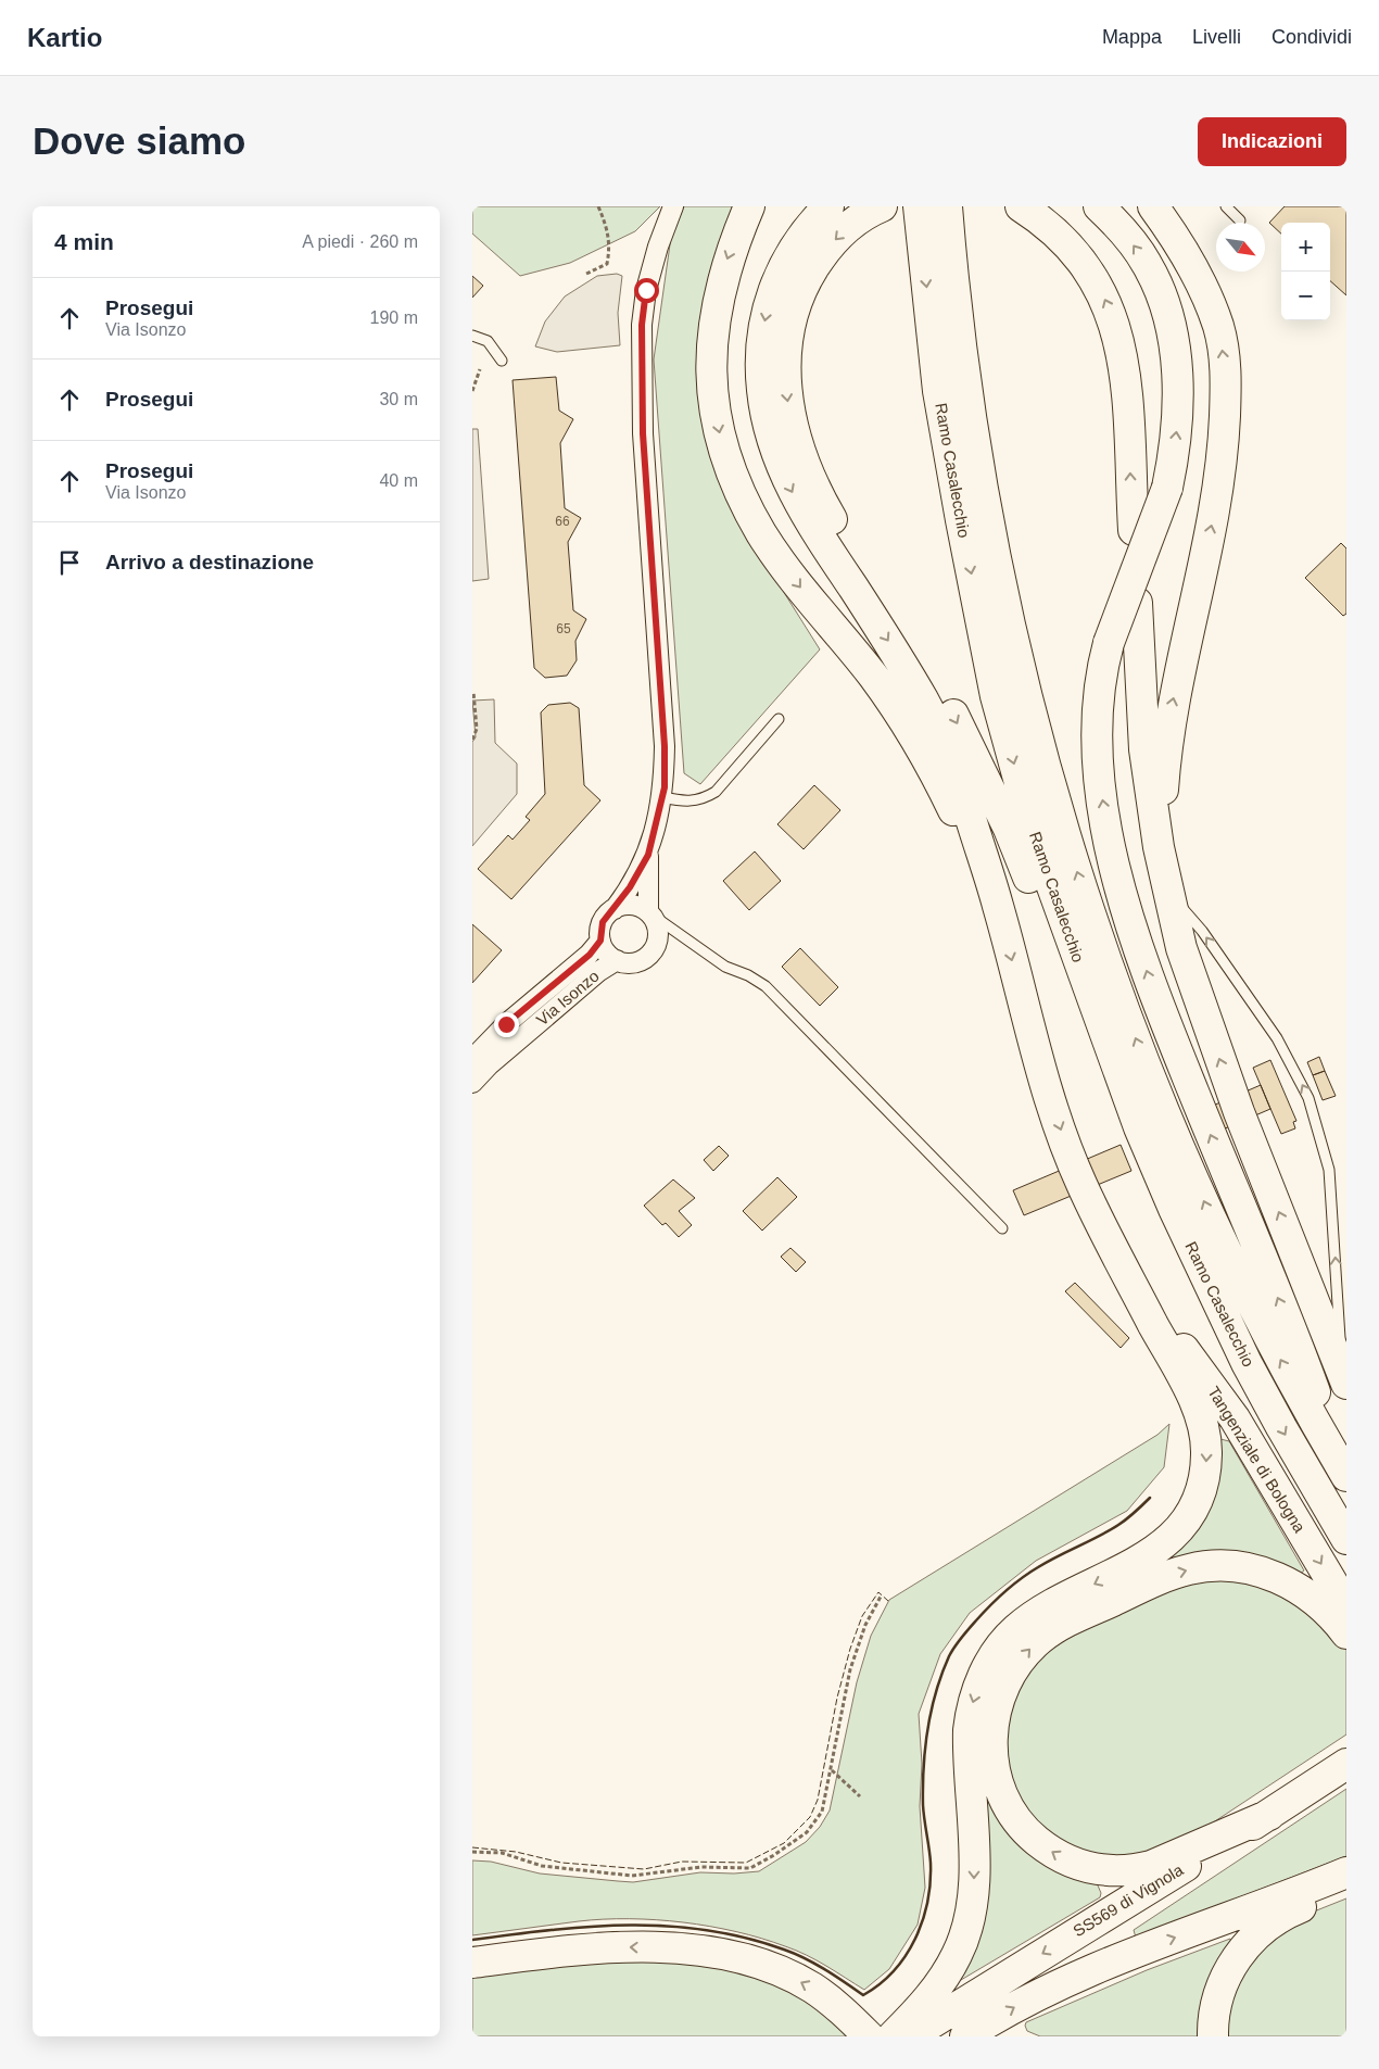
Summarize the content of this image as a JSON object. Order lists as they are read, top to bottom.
{
  "streets": {
    "highway": ["Ramo Casalecchio", "Tangenziale di Bologna", "SS569 di Vignola"],
    "street": ["Via Isonzo"]
  },
  "house_numbers": ["66", "65"],
  "north": "bottom right",
  "page": {
    "header": "Kartio",
    "nav": ["Mappa", "Livelli", "Condividi"],
    "buttons": "Indicazioni",
    "title": "Dove siamo",
    "heading": ["4 min", "A piedi · 260 m"],
    "map_buttons": ["+", "−"],
    "list": [
      ["Prosegui", "Via Isonzo", "190 m"],
      ["Prosegui", "30 m"],
      ["Prosegui", "Via Isonzo", "40 m"],
      "Arrivo a destinazione"
    ]
  }
}
